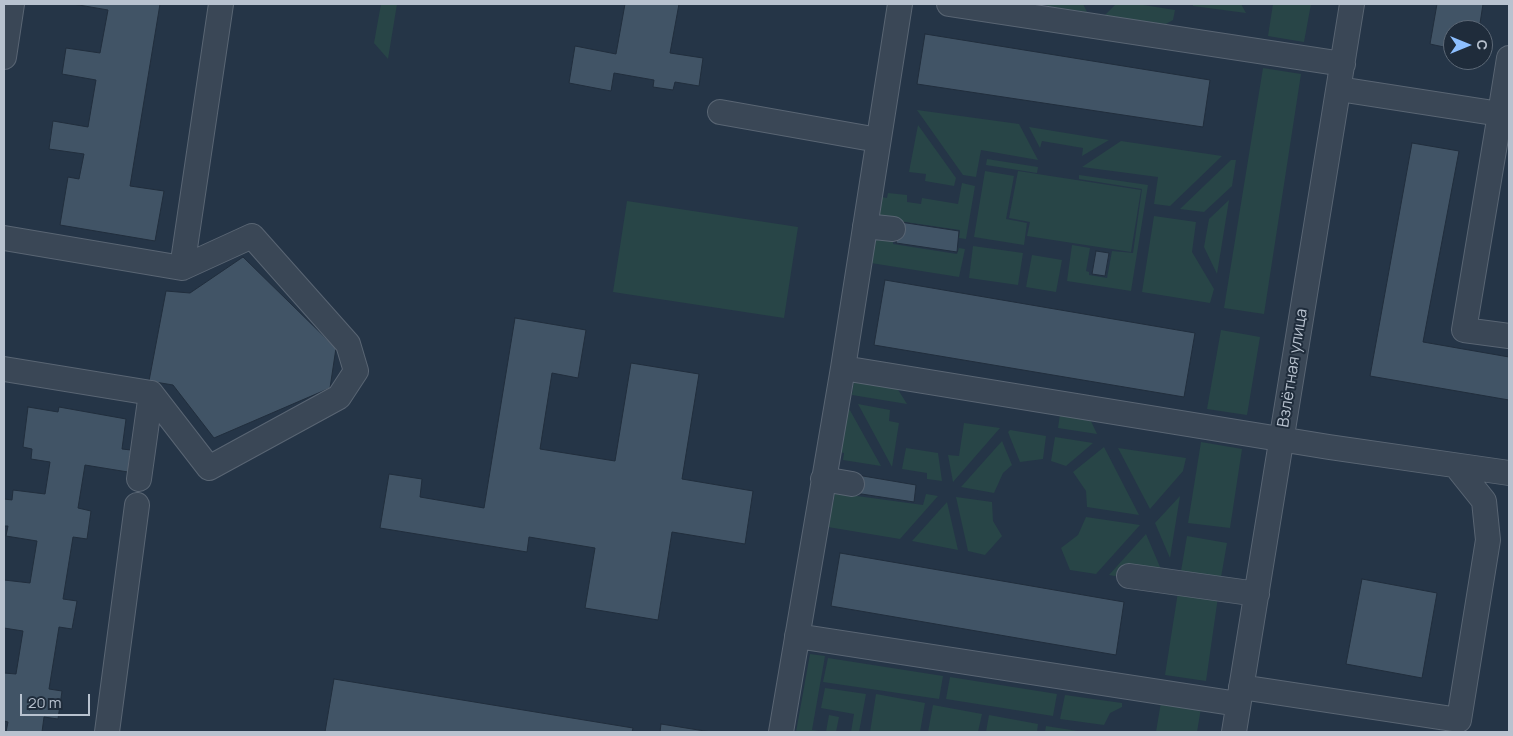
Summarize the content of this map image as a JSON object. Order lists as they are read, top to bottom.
{
  "streets": {
    "street": ["Взлётная улица"]
  },
  "scale_bar": "20 m",
  "north": "right"
}
